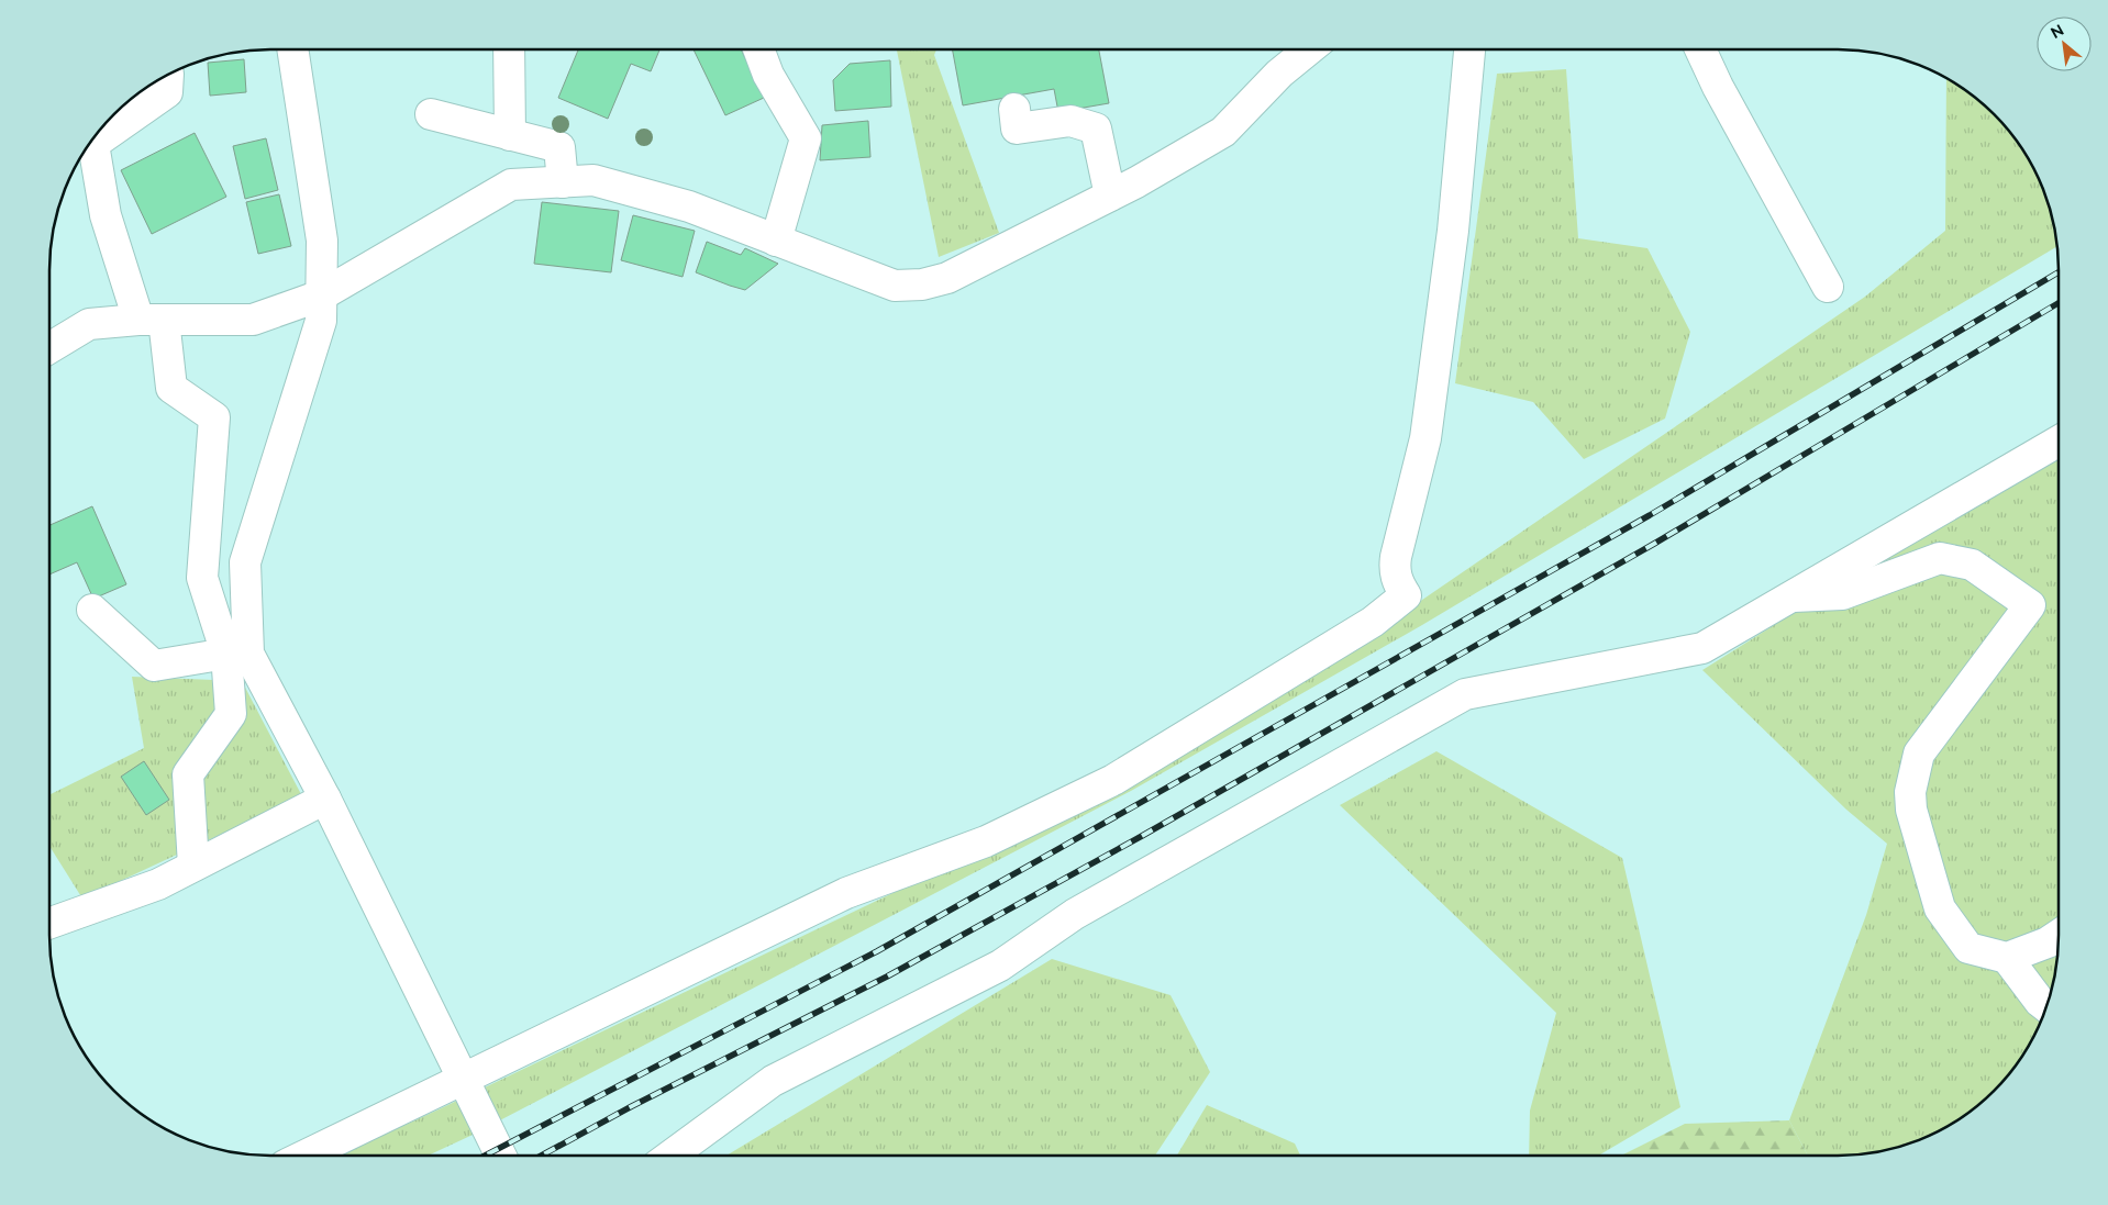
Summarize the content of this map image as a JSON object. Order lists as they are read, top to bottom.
{
  "north": "top left"
}
